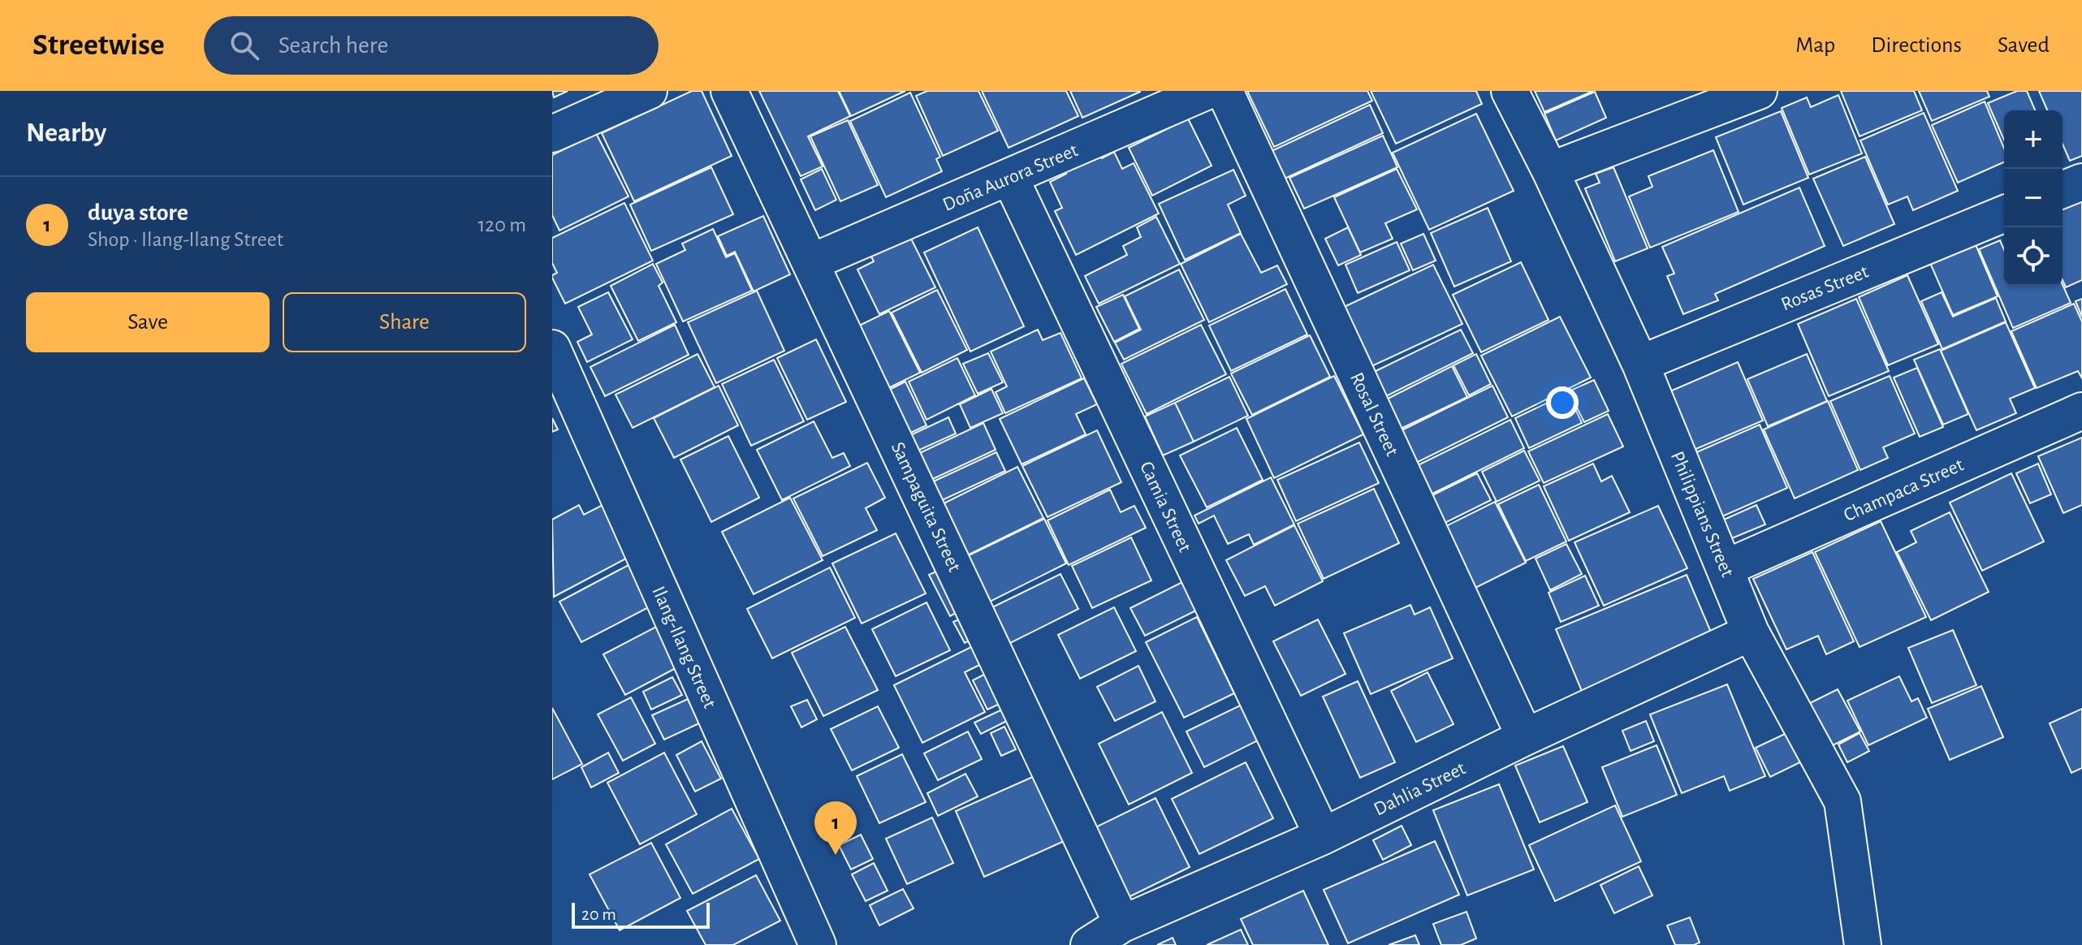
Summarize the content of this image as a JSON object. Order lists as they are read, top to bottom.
{
  "streets": {
    "street": [
      "Doña Aurora Street",
      "Rosas Street",
      "Rosal Street",
      "Champaca Street",
      "Sampaguita Street",
      "Camia Street",
      "Philippians Street",
      "Ilang-Ilang Street",
      "Dahlia Street"
    ]
  },
  "crossings": [
    ["Doña Aurora Street", "Sampaguita Street"],
    ["Doña Aurora Street", "Camia Street"],
    ["Rosas Street", "Philippians Street"],
    ["Rosal Street", "Dahlia Street"],
    ["Champaca Street", "Philippians Street"],
    ["Sampaguita Street", "Dahlia Street"],
    ["Camia Street", "Dahlia Street"],
    ["Philippians Street", "Dahlia Street"]
  ],
  "scale_bar": "20 m",
  "page": {
    "header": "Streetwise",
    "search": "Search here",
    "nav": ["Map", "Directions", "Saved"],
    "heading": "Nearby",
    "map_buttons": ["+", "−"],
    "list": [
      {
        "mark": "1",
        "name": "duya store",
        "note": "Shop · Ilang-Ilang Street",
        "value": "120 m"
      }
    ],
    "buttons": ["Save", "Share"],
    "pins": "1",
    "scale": "20 m"
  }
}
